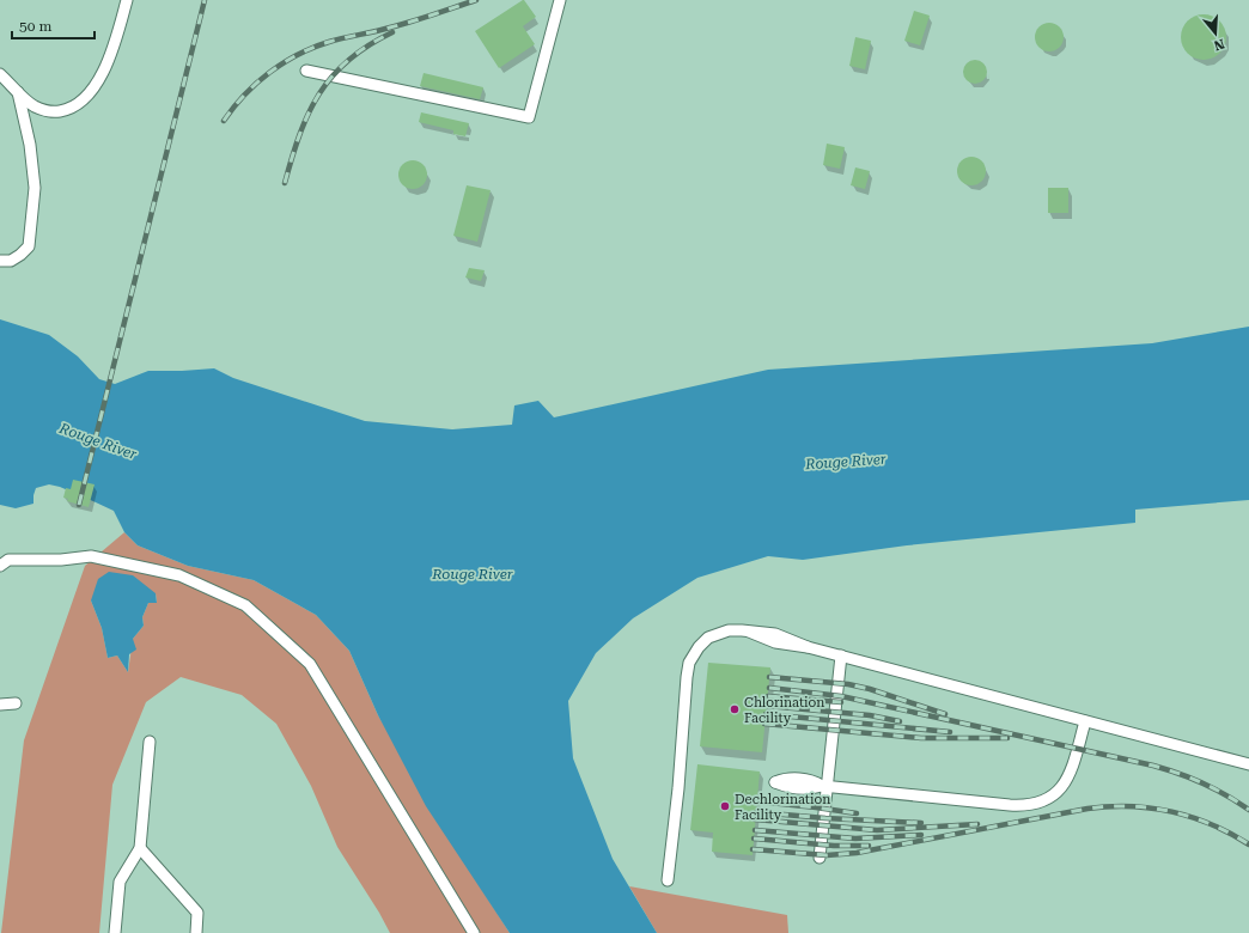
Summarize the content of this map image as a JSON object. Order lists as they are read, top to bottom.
{
  "water": ["Rouge River"],
  "places": ["Chlorination Facility", "Dechlorination Facility"],
  "scale_bar": "50 m",
  "north": "bottom"
}
